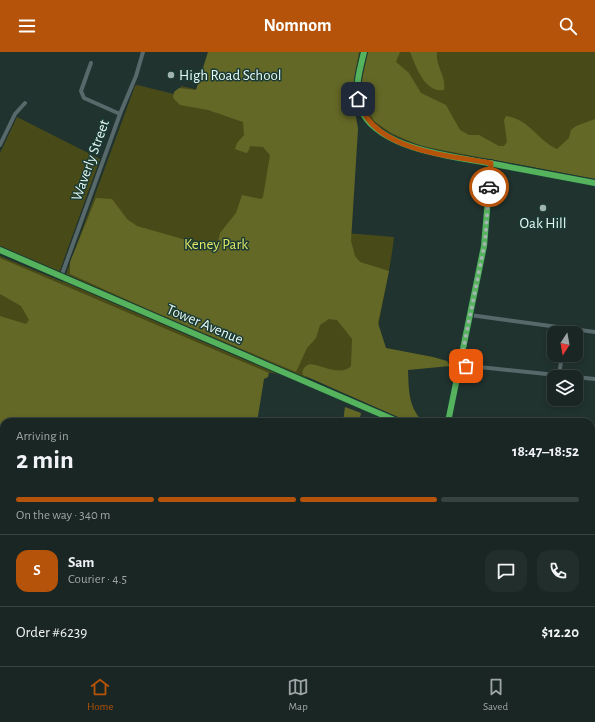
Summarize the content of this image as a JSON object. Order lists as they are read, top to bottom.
{
  "streets": {
    "street": ["Waverly Street", "Tower Avenue"]
  },
  "crossings": [
    ["Waverly Street", "Tower Avenue"]
  ],
  "parks": ["Keney Park"],
  "places": ["High Road School", "Oak Hill"],
  "north": "bottom",
  "page": {
    "header": "Nomnom",
    "heading": ["2 min", "Arriving in", "18:47–18:52"],
    "panel": [
      "Sam",
      "Courier · 4.5",
      "Order #6239",
      "$12.20"
    ],
    "bar": "On the way · 340 m",
    "round": "S",
    "tabs": ["Home", "Map", "Saved"]
  }
}
